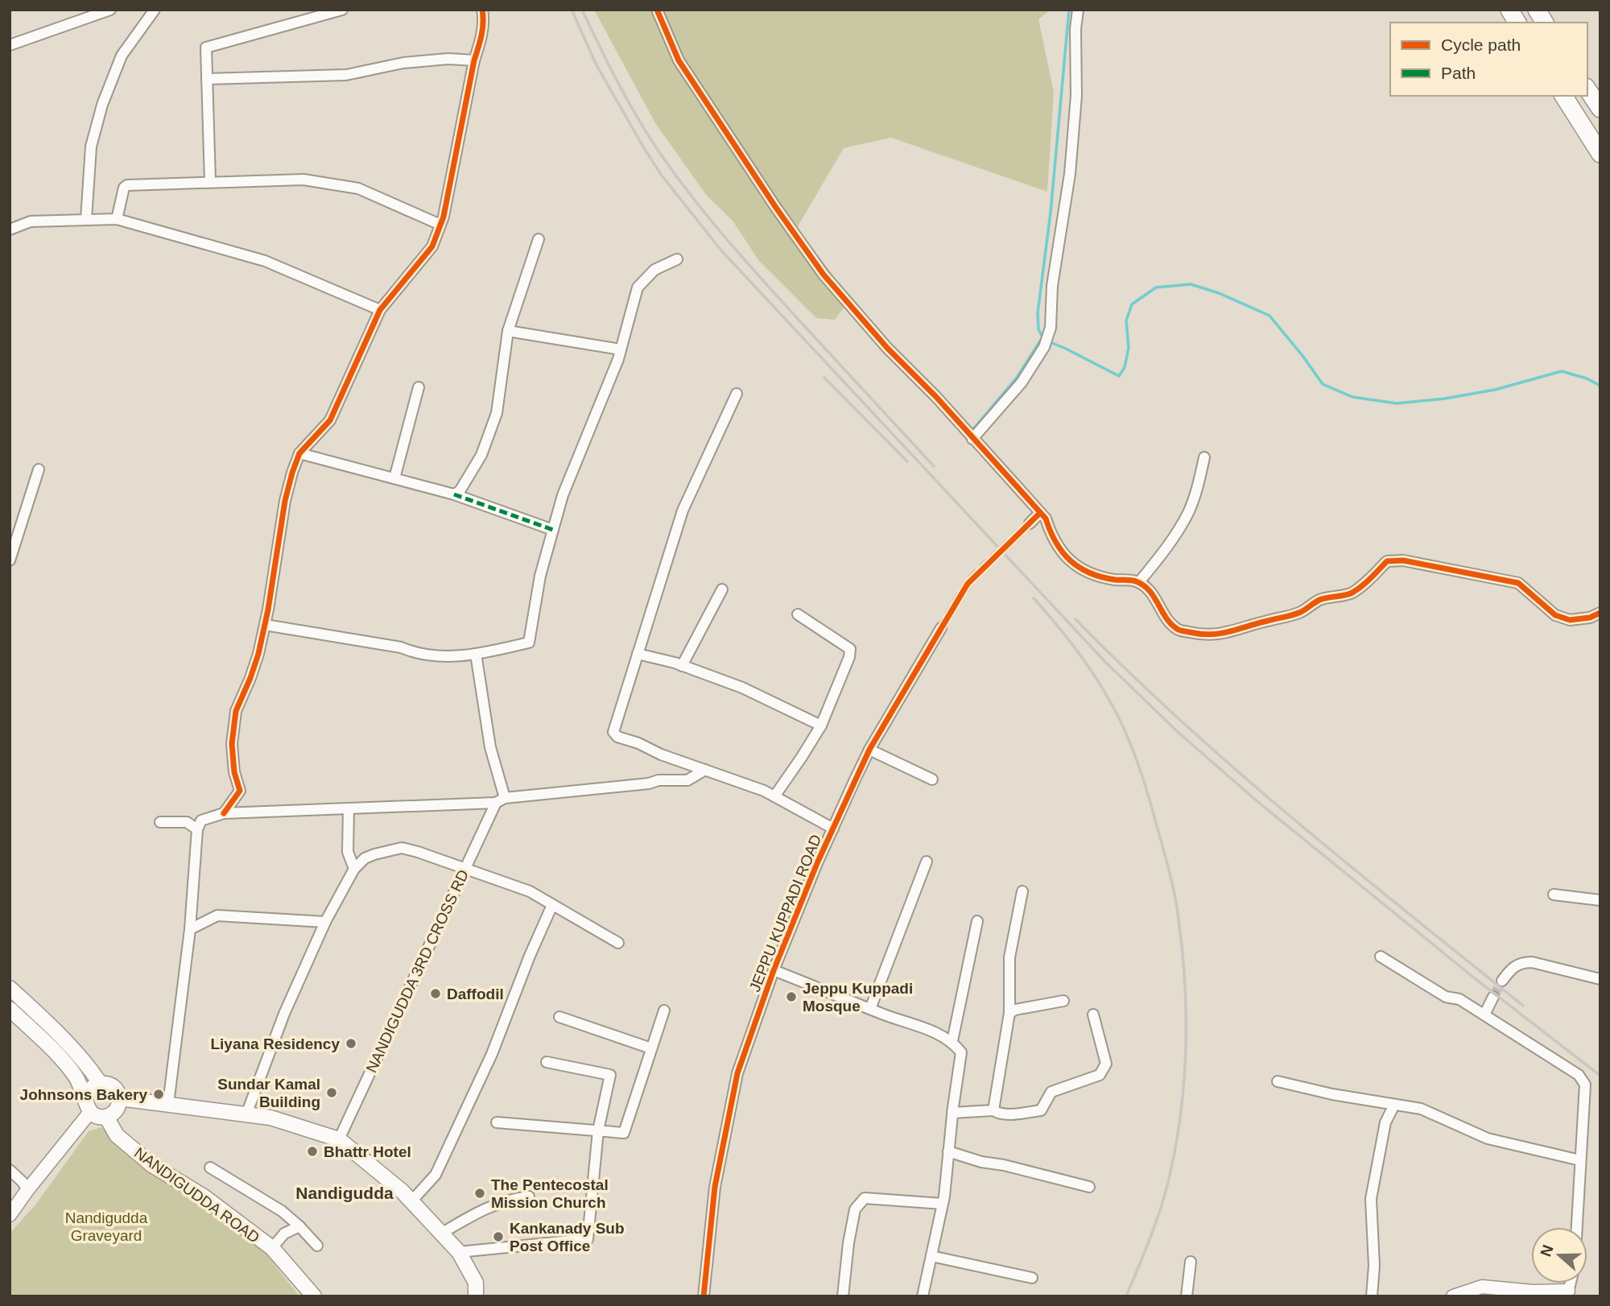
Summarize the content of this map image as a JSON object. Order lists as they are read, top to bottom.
{
  "streets": {
    "main road": ["NANDIGUDDA ROAD"],
    "street": ["JEPPU KUPPADI ROAD", "NANDIGUDDA 3RD CROSS RD"]
  },
  "districts": ["Nandigudda"],
  "parks": ["Nandigudda Graveyard"],
  "places": [
    "Daffodil",
    "Jeppu Kuppadi Mosque",
    "Liyana Residency",
    "Sundar Kamal Building",
    "Johnsons Bakery",
    "Bhattr Hotel",
    "The Pentecostal Mission Church",
    "Kankanady Sub Post Office"
  ],
  "legend": ["Cycle path", "Path"],
  "north": "left"
}
